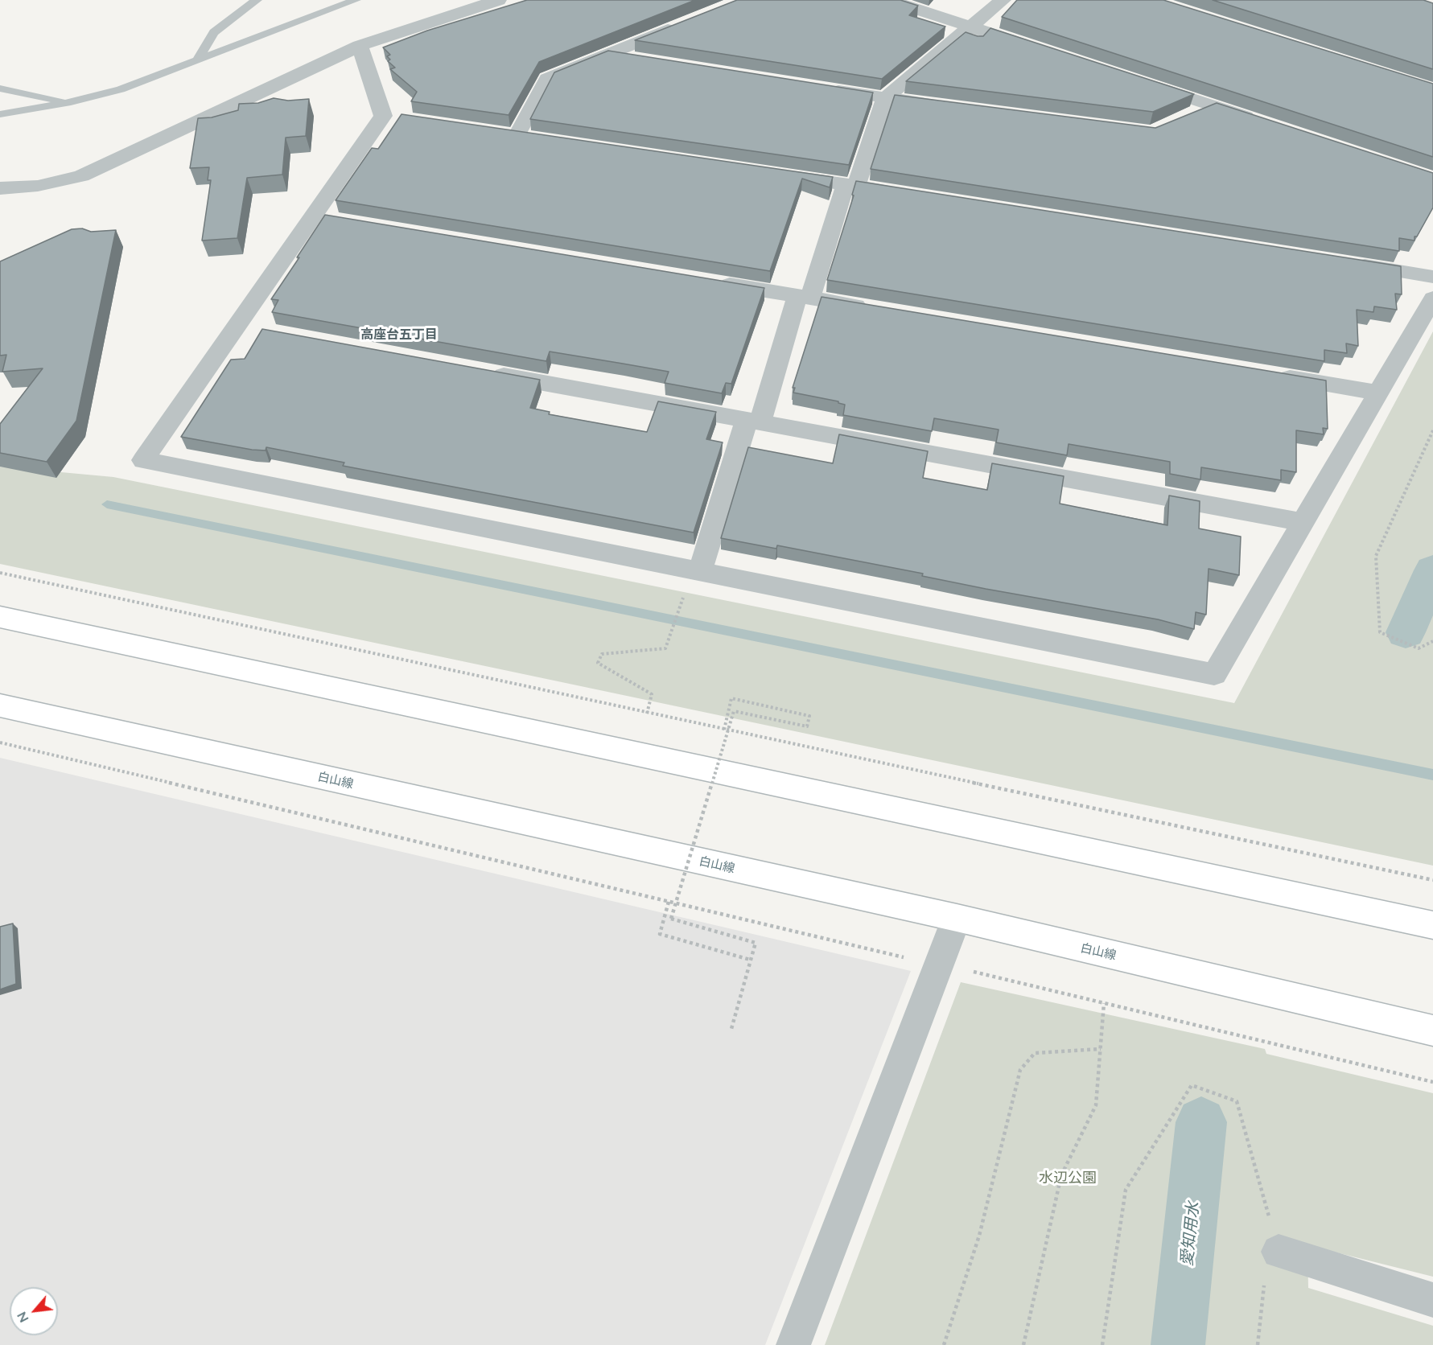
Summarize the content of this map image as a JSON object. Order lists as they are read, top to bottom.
{
  "streets": {
    "street": ["白山線"]
  },
  "districts": ["高座台五丁目"],
  "water": ["愛知用水"],
  "parks": ["水辺公園"],
  "north": "bottom left"
}
